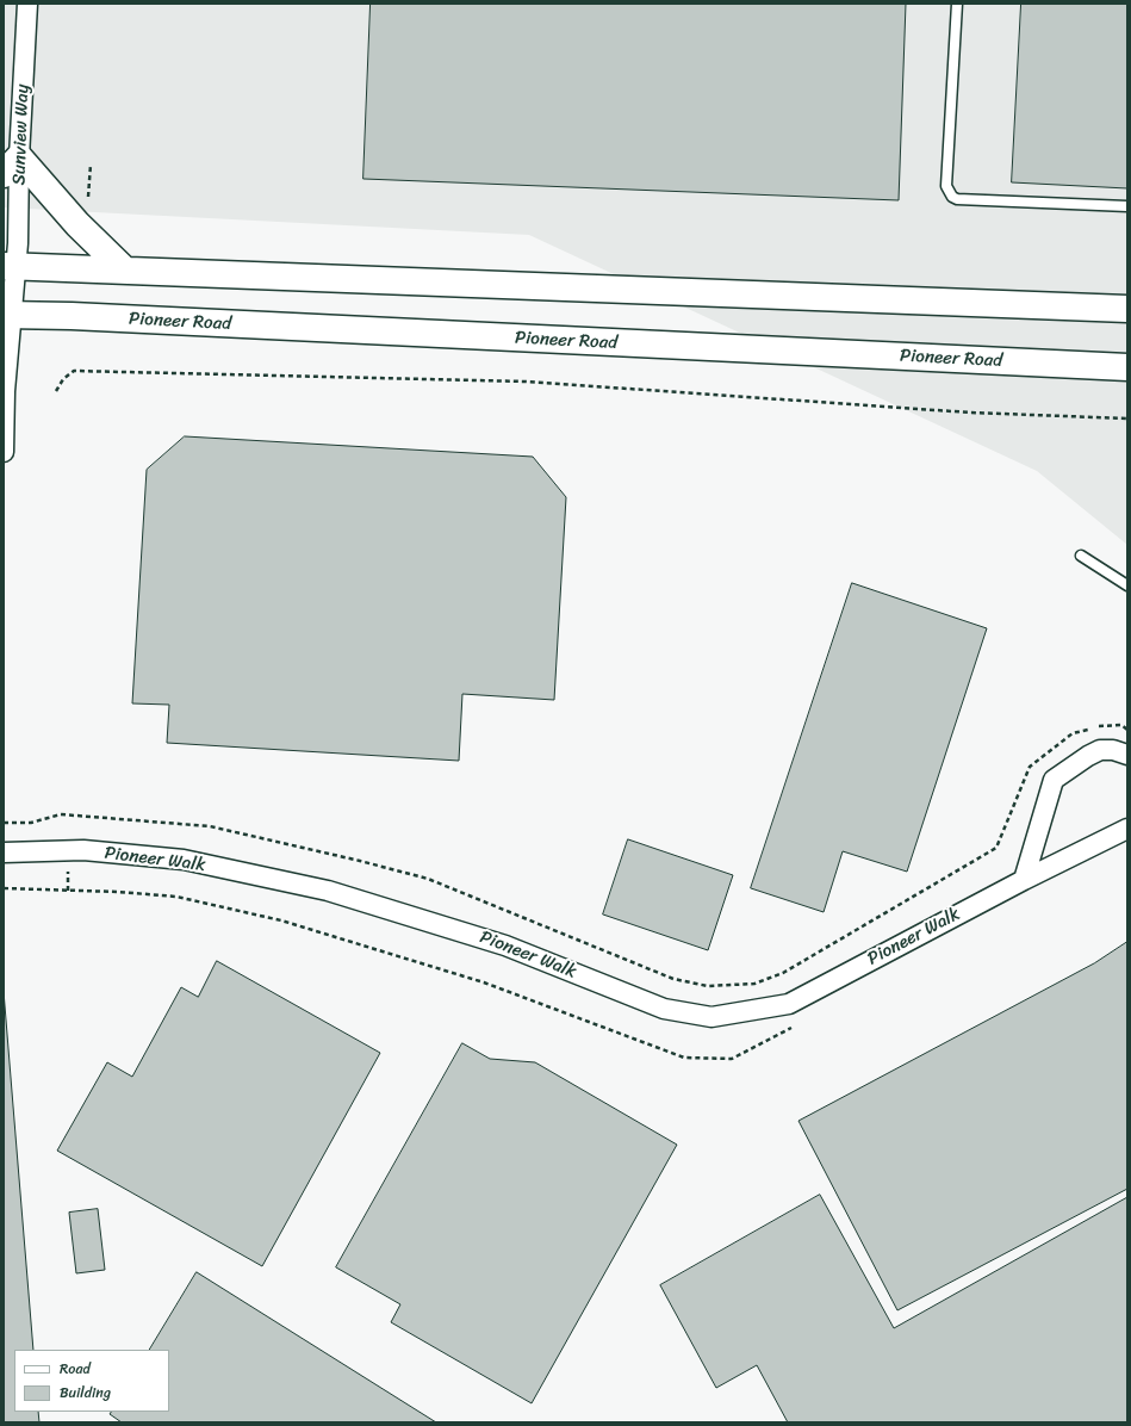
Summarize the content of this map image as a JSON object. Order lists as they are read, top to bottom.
{
  "streets": {
    "main road": ["Pioneer Road"],
    "street": ["Sunview Way", "Pioneer Walk"]
  },
  "legend": ["Road", "Building"]
}
